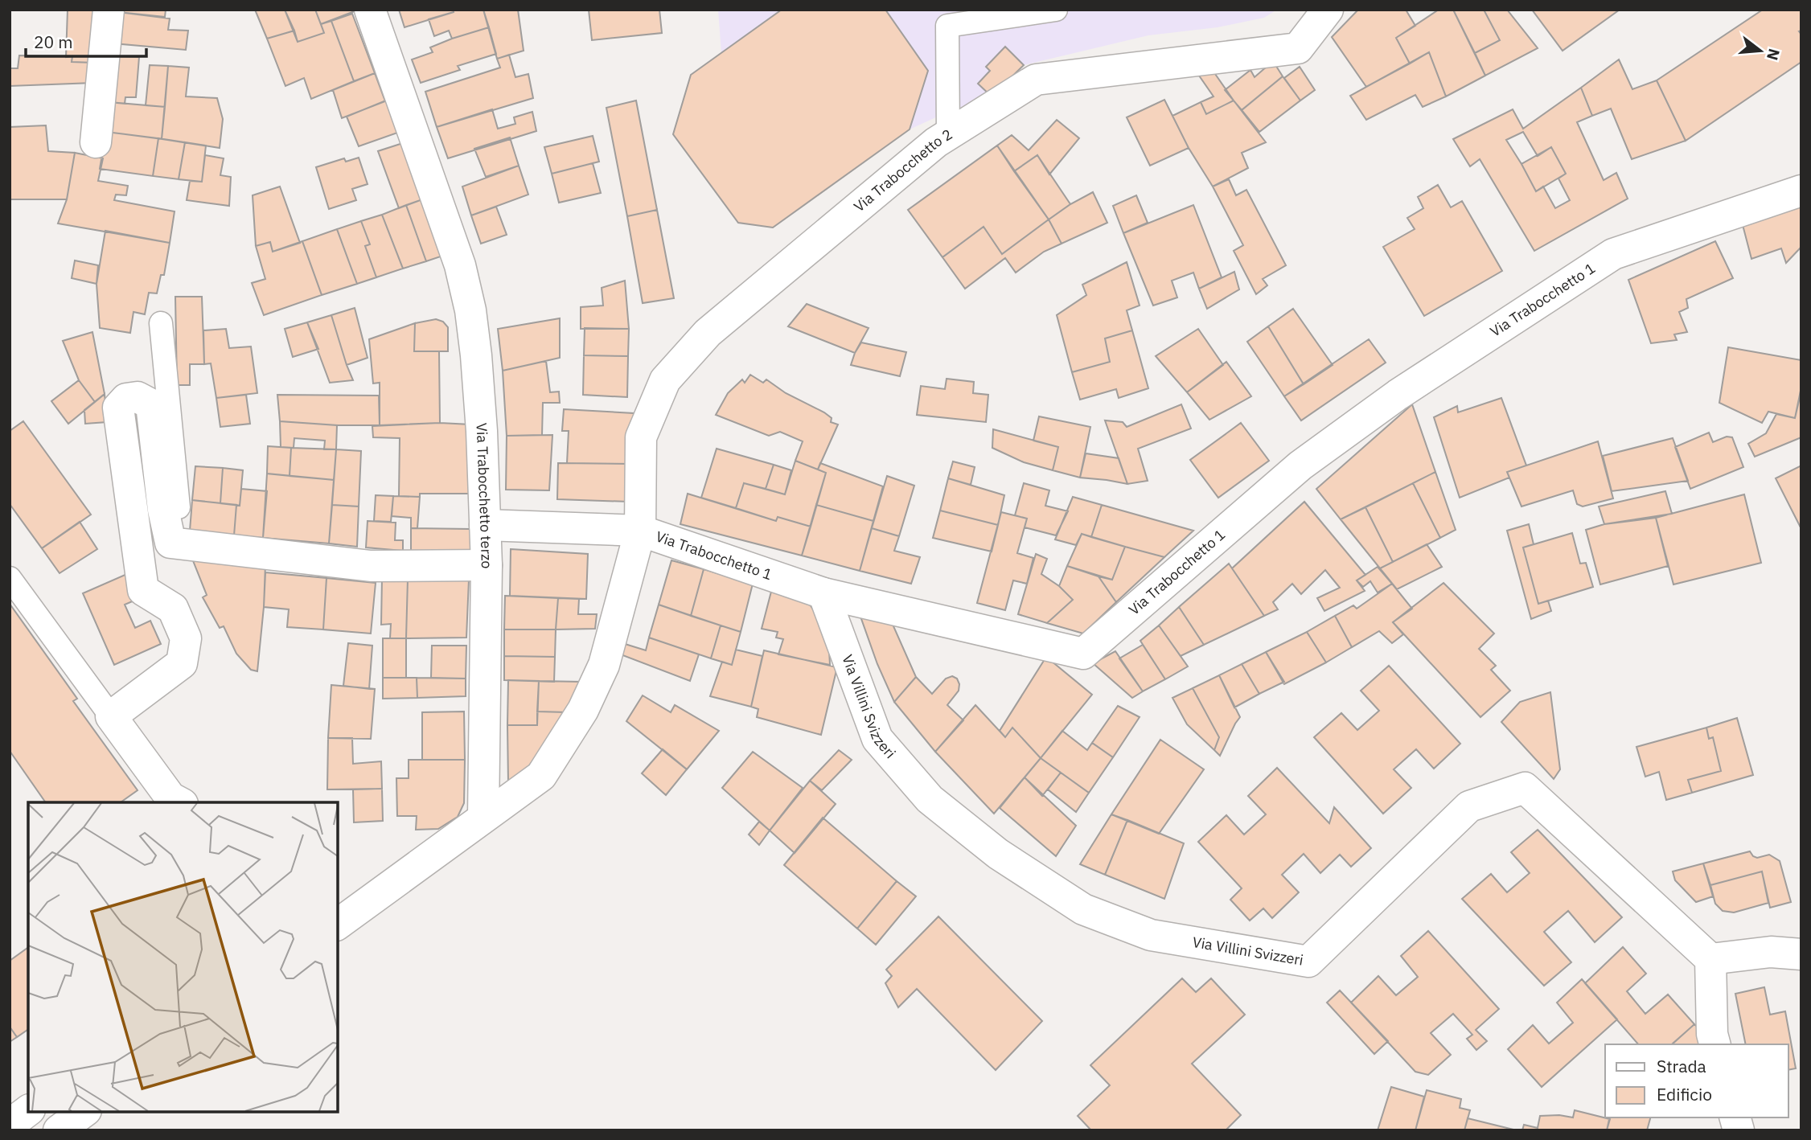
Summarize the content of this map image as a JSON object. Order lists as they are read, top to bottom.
{
  "streets": {
    "street": [
      "Via Trabocchetto 2",
      "Via Trabocchetto 1",
      "Via Trabocchetto terzo",
      "Via Villini Svizzeri"
    ]
  },
  "crossings": [
    ["Via Trabocchetto 2", "Via Trabocchetto 1"],
    ["Via Trabocchetto 2", "Via Trabocchetto terzo"],
    ["Via Trabocchetto 1", "Via Trabocchetto terzo"],
    ["Via Trabocchetto 1", "Via Villini Svizzeri"]
  ],
  "legend": ["Strada", "Edificio"],
  "scale_bar": "20 m",
  "north": "right"
}
